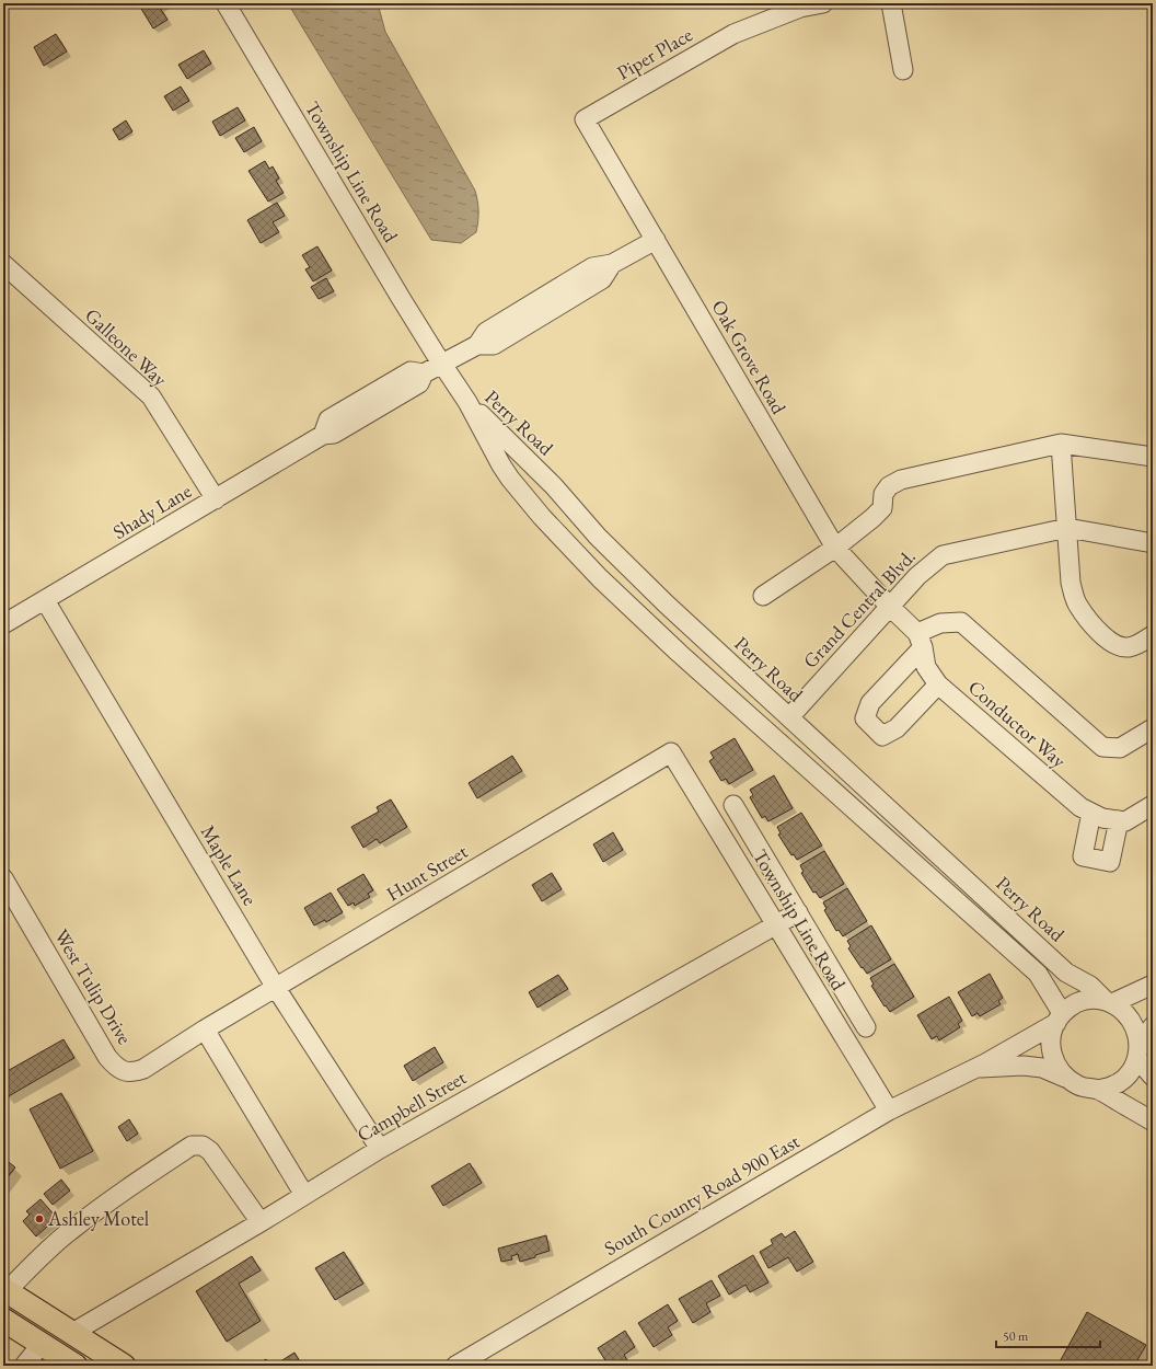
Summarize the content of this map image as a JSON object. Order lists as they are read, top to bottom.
{
  "streets": {
    "street": [
      "Piper Place",
      "Township Line Road",
      "Galleone Way",
      "Oak Grove Road",
      "Perry Road",
      "Shady Lane",
      "Grand Central Blvd.",
      "Conductor Way",
      "Maple Lane",
      "Hunt Street",
      "West Tulip Drive",
      "Campbell Street",
      "South County Road 900 East"
    ]
  },
  "crossings": [
    ["Piper Place", "Oak Grove Road"],
    ["Township Line Road", "Perry Road"],
    ["Township Line Road", "Shady Lane"],
    ["Township Line Road", "Hunt Street"],
    ["Township Line Road", "Campbell Street"],
    ["Township Line Road", "South County Road 900 East"],
    ["Galleone Way", "Shady Lane"],
    ["Oak Grove Road", "Grand Central Blvd."],
    ["Perry Road", "Grand Central Blvd."],
    ["Perry Road", "South County Road 900 East"],
    ["Shady Lane", "Maple Lane"],
    ["Maple Lane", "Hunt Street"],
    ["Maple Lane", "Campbell Street"],
    ["Hunt Street", "West Tulip Drive"]
  ],
  "places": ["Ashley Motel"],
  "scale_bar": "50 m"
}
